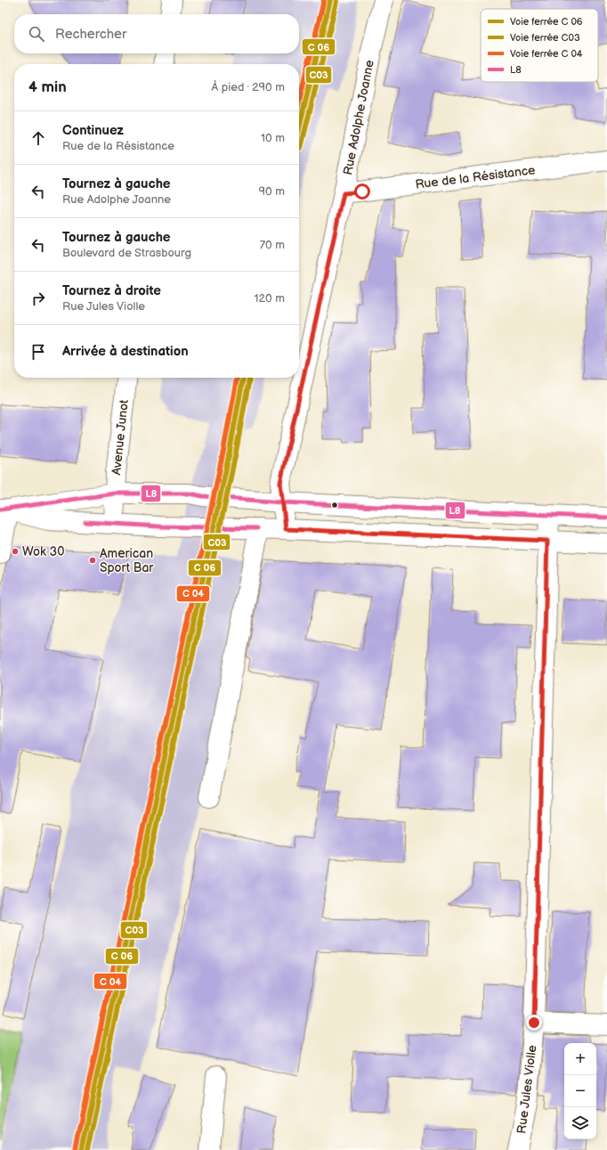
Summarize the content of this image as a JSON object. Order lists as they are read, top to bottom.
{
  "streets": {
    "street": [
      "Rue Adolphe Joanne",
      "Rue de la Résistance",
      "Avenue Junot",
      "Rue Jules Violle"
    ]
  },
  "crossings": [
    ["Rue Adolphe Joanne", "Rue de la Résistance"]
  ],
  "places": ["Wok 30", "American Sport Bar"],
  "lines": ["rail line C03", "transit line L8"],
  "legend": [
    "Voie ferrée C 06",
    "Voie ferrée C03",
    "Voie ferrée C 04",
    "L8"
  ],
  "page": {
    "search": "Rechercher",
    "heading": ["4 min", "À pied · 290 m"],
    "list": [
      ["Continuez", "Rue de la Résistance", "10 m"],
      ["Tournez à gauche", "Rue Adolphe Joanne", "90 m"],
      ["Tournez à gauche", "Boulevard de Strasbourg", "70 m"],
      ["Tournez à droite", "Rue Jules Violle", "120 m"],
      "Arrivée à destination"
    ],
    "map_buttons": ["+", "−"]
  }
}
